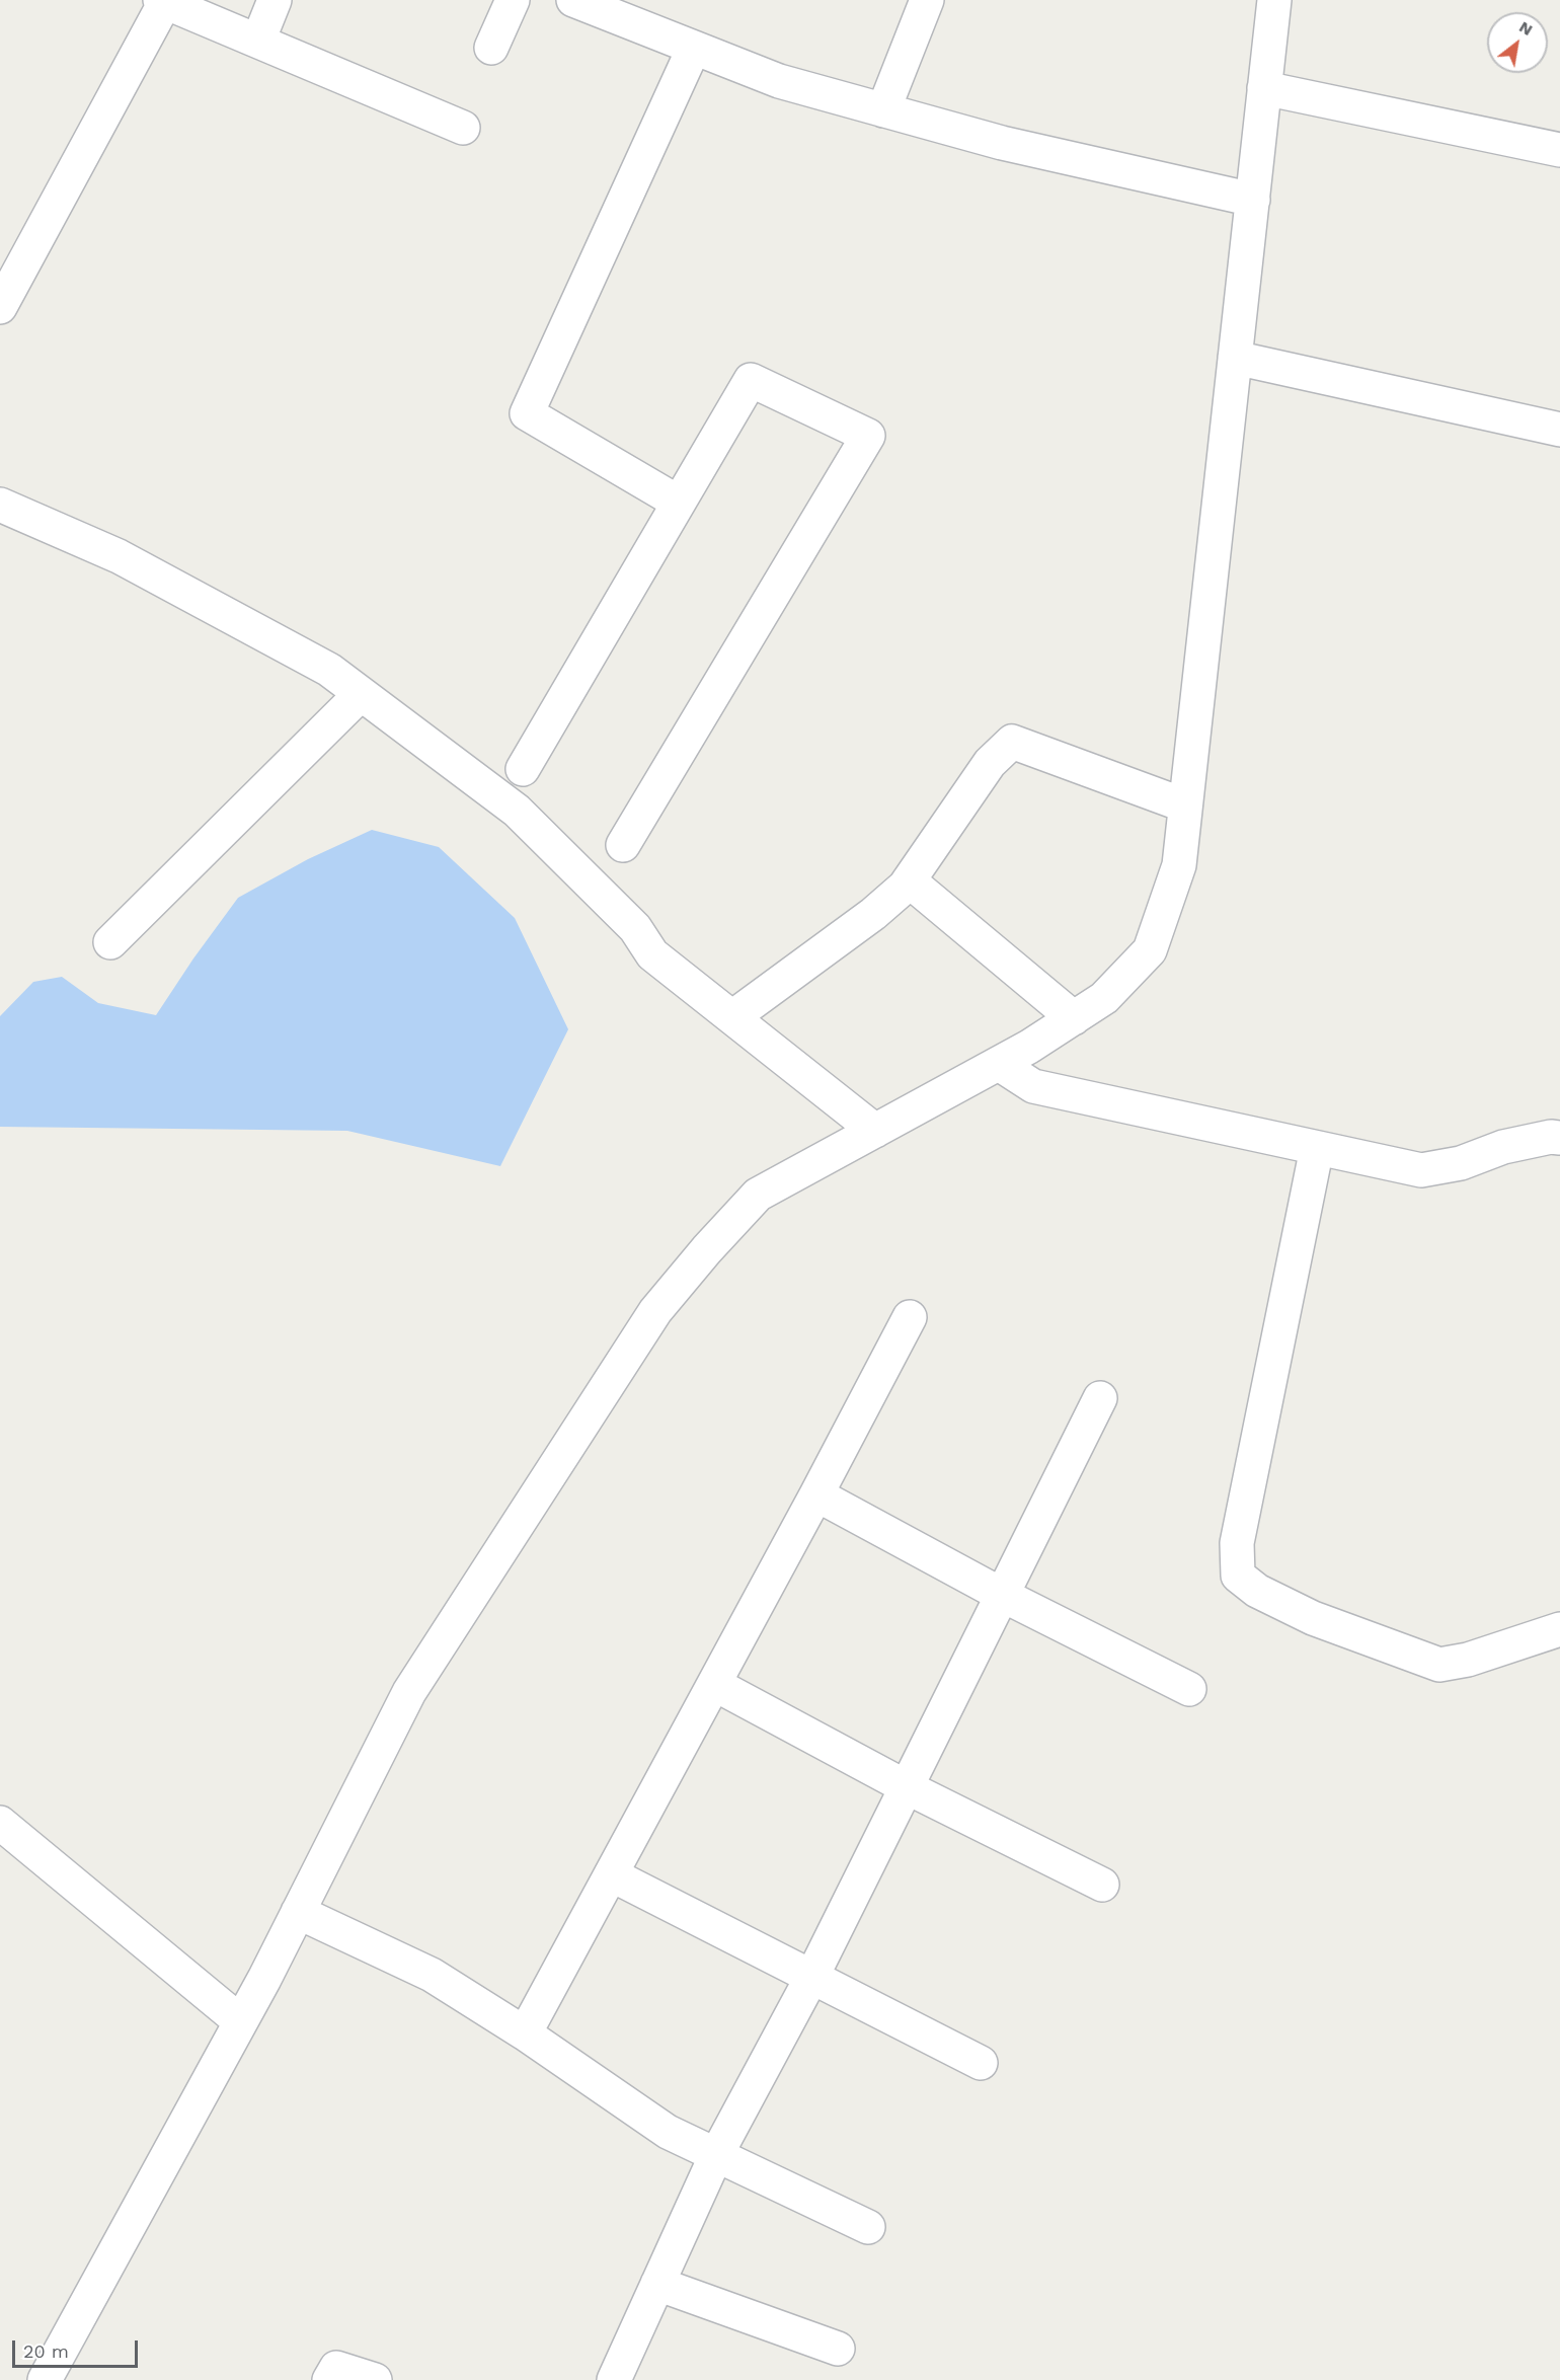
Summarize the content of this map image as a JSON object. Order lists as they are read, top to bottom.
{
  "scale_bar": "20 m",
  "north": "top right"
}
